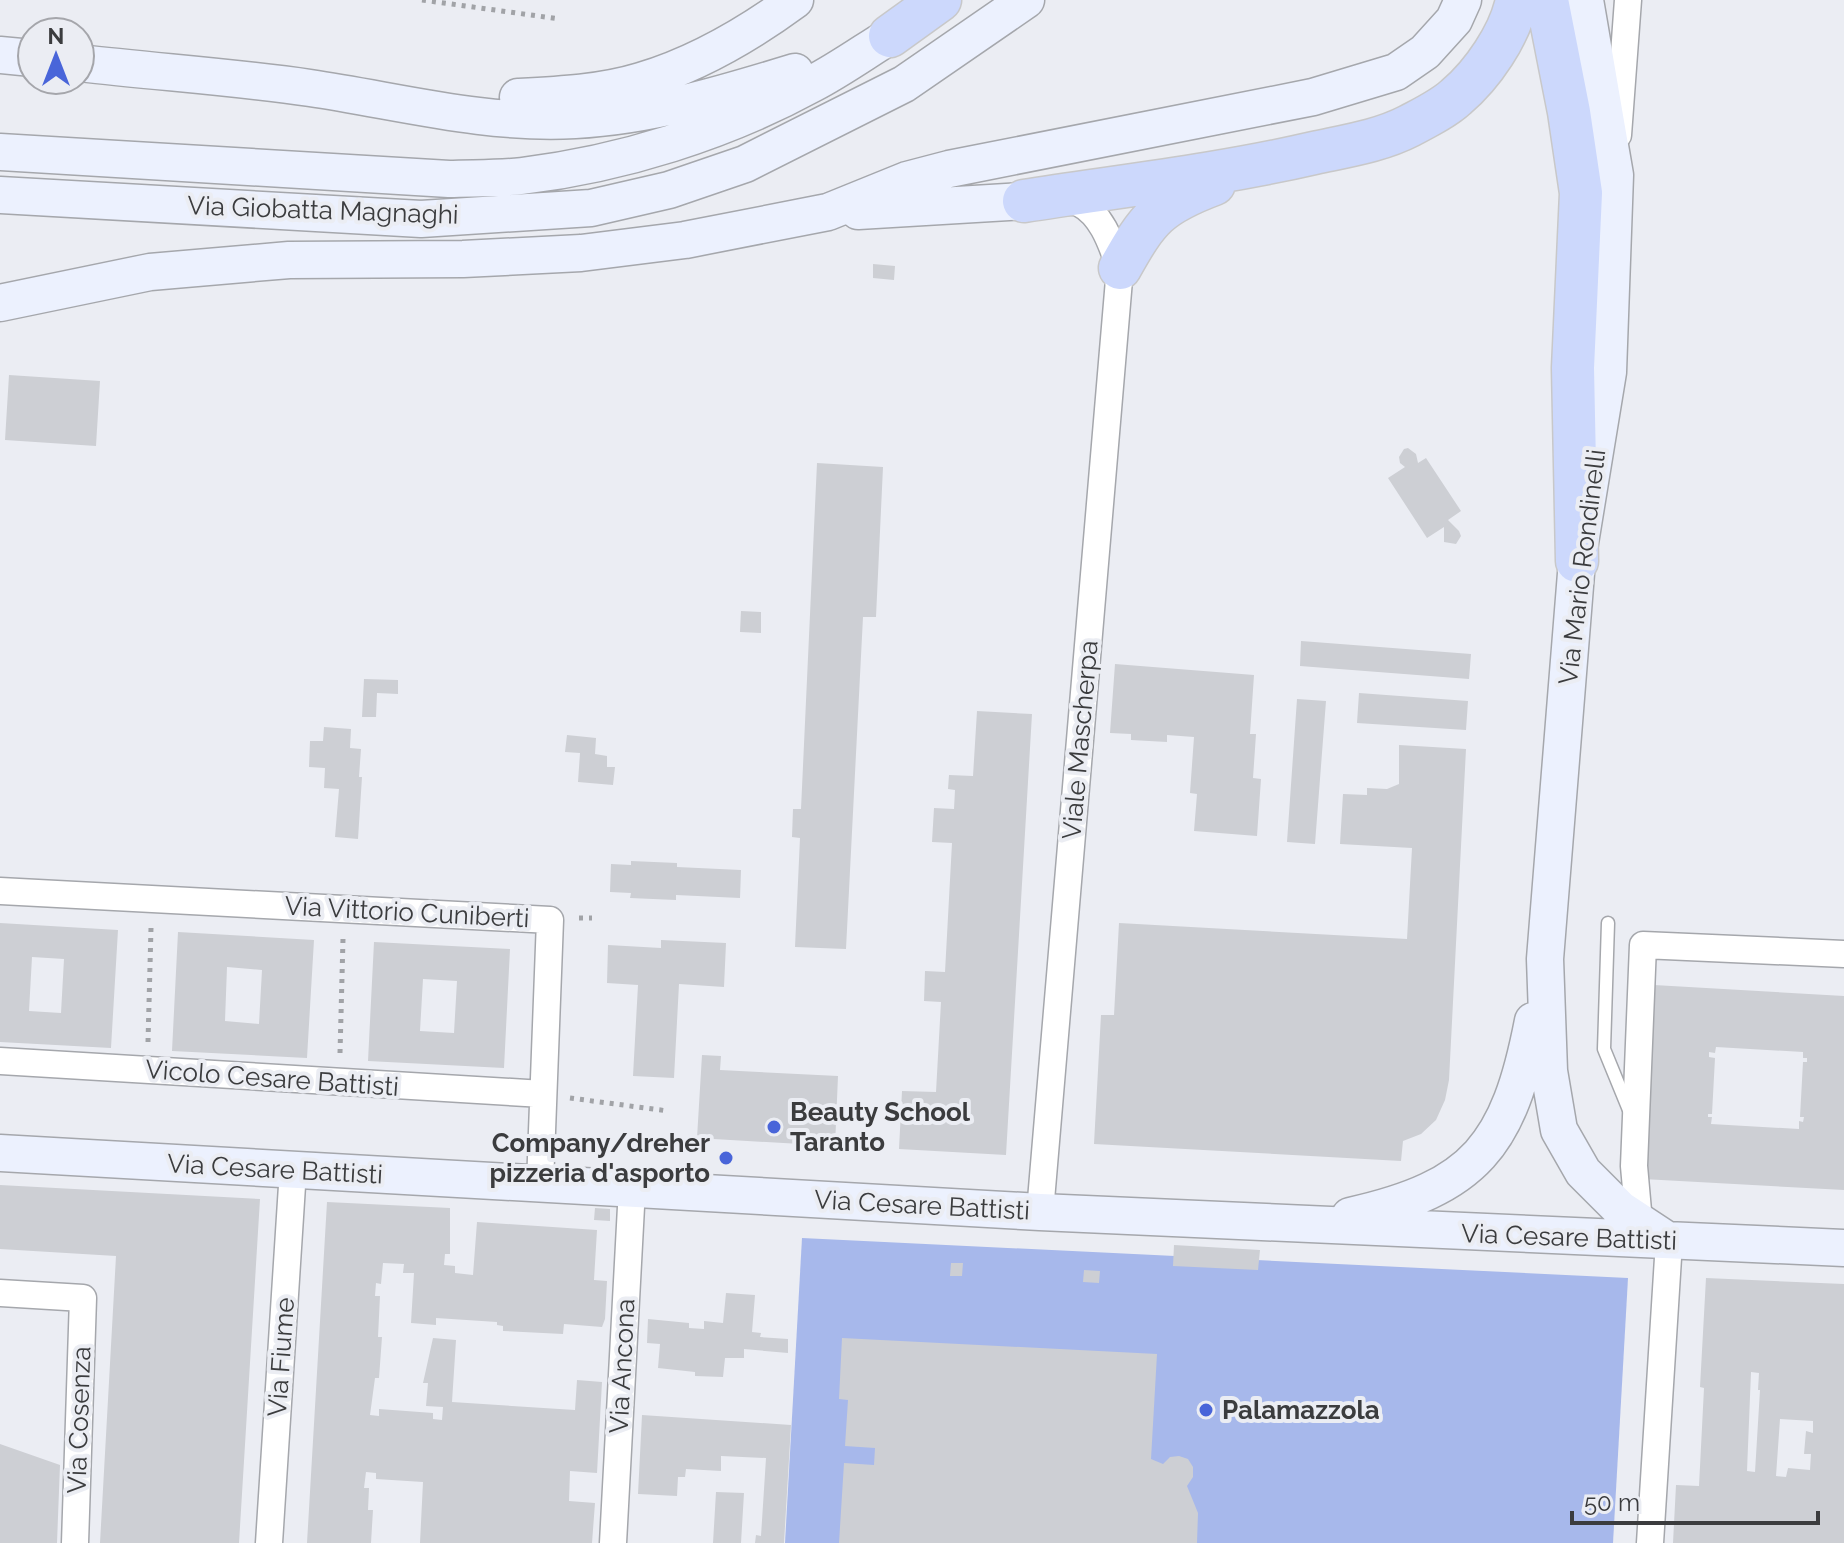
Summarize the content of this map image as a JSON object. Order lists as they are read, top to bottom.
{
  "streets": {
    "main road": ["Via Giobatta Magnaghi", "Via Mario Rondinelli", "Via Cesare Battisti"],
    "street": [
      "Viale Mascherpa",
      "Via Vittorio Cuniberti",
      "Vicolo Cesare Battisti",
      "Via Fiume",
      "Via Ancona",
      "Via Cosenza"
    ]
  },
  "crossings": [
    ["Via Mario Rondinelli", "Via Cesare Battisti"],
    ["Viale Mascherpa", "Via Cesare Battisti"],
    ["Via Vittorio Cuniberti", "Vicolo Cesare Battisti"],
    ["Via Vittorio Cuniberti", "Via Cesare Battisti"],
    ["Via Cesare Battisti", "Via Fiume"],
    ["Via Cesare Battisti", "Via Ancona"]
  ],
  "places": ["Beauty School Taranto", "Company/dreher pizzeria d'asporto", "Palamazzola"],
  "scale_bar": "50 m",
  "north": "top"
}
